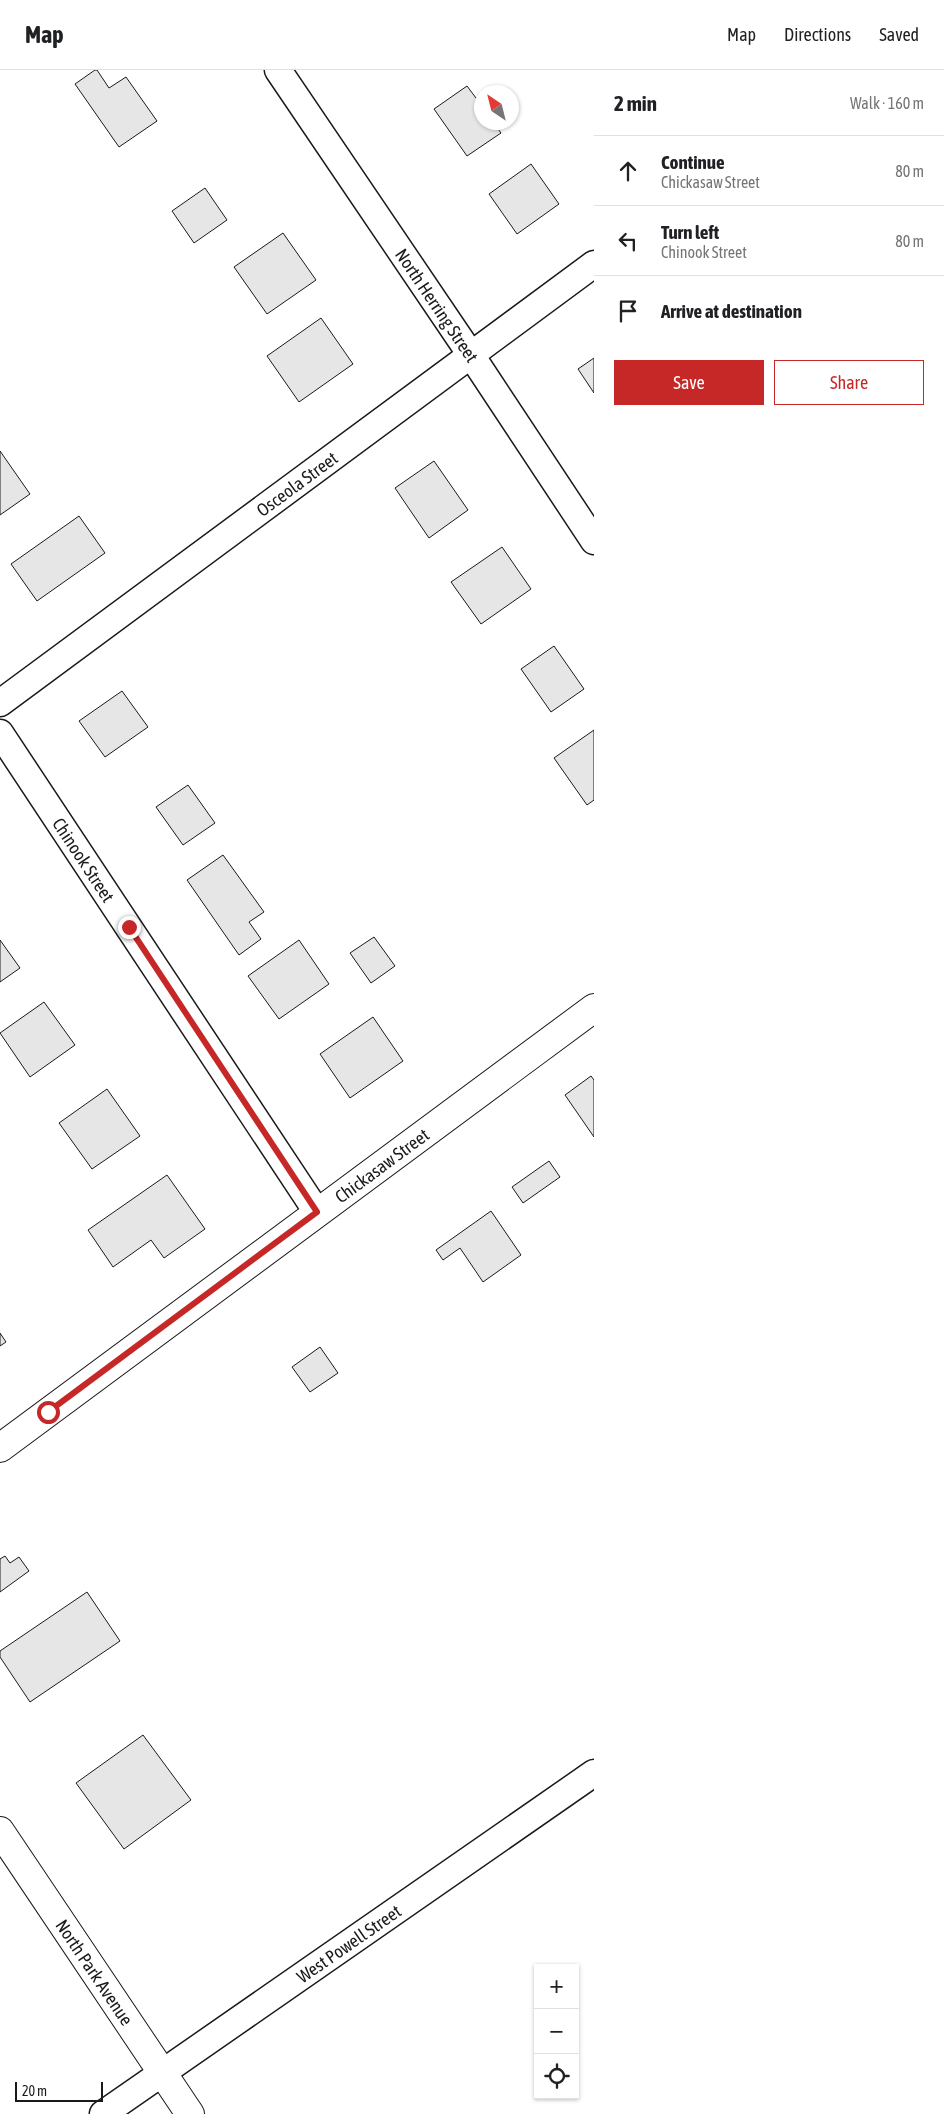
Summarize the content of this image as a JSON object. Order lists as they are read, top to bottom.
{
  "streets": {
    "street": [
      "North Herring Street",
      "Osceola Street",
      "Chinook Street",
      "Chickasaw Street",
      "West Powell Street",
      "North Park Avenue"
    ]
  },
  "crossings": [
    ["North Herring Street", "Osceola Street"],
    ["Chinook Street", "Chickasaw Street"],
    ["West Powell Street", "North Park Avenue"]
  ],
  "scale_bar": "20 m",
  "north": "top left",
  "page": {
    "header": "Map",
    "nav": ["Map", "Directions", "Saved"],
    "heading": ["2 min", "Walk · 160 m"],
    "list": [
      ["Continue", "Chickasaw Street", "80 m"],
      ["Turn left", "Chinook Street", "80 m"],
      "Arrive at destination"
    ],
    "buttons": ["Save", "Share"],
    "map_buttons": ["+", "−"],
    "scale": "20 m"
  }
}
